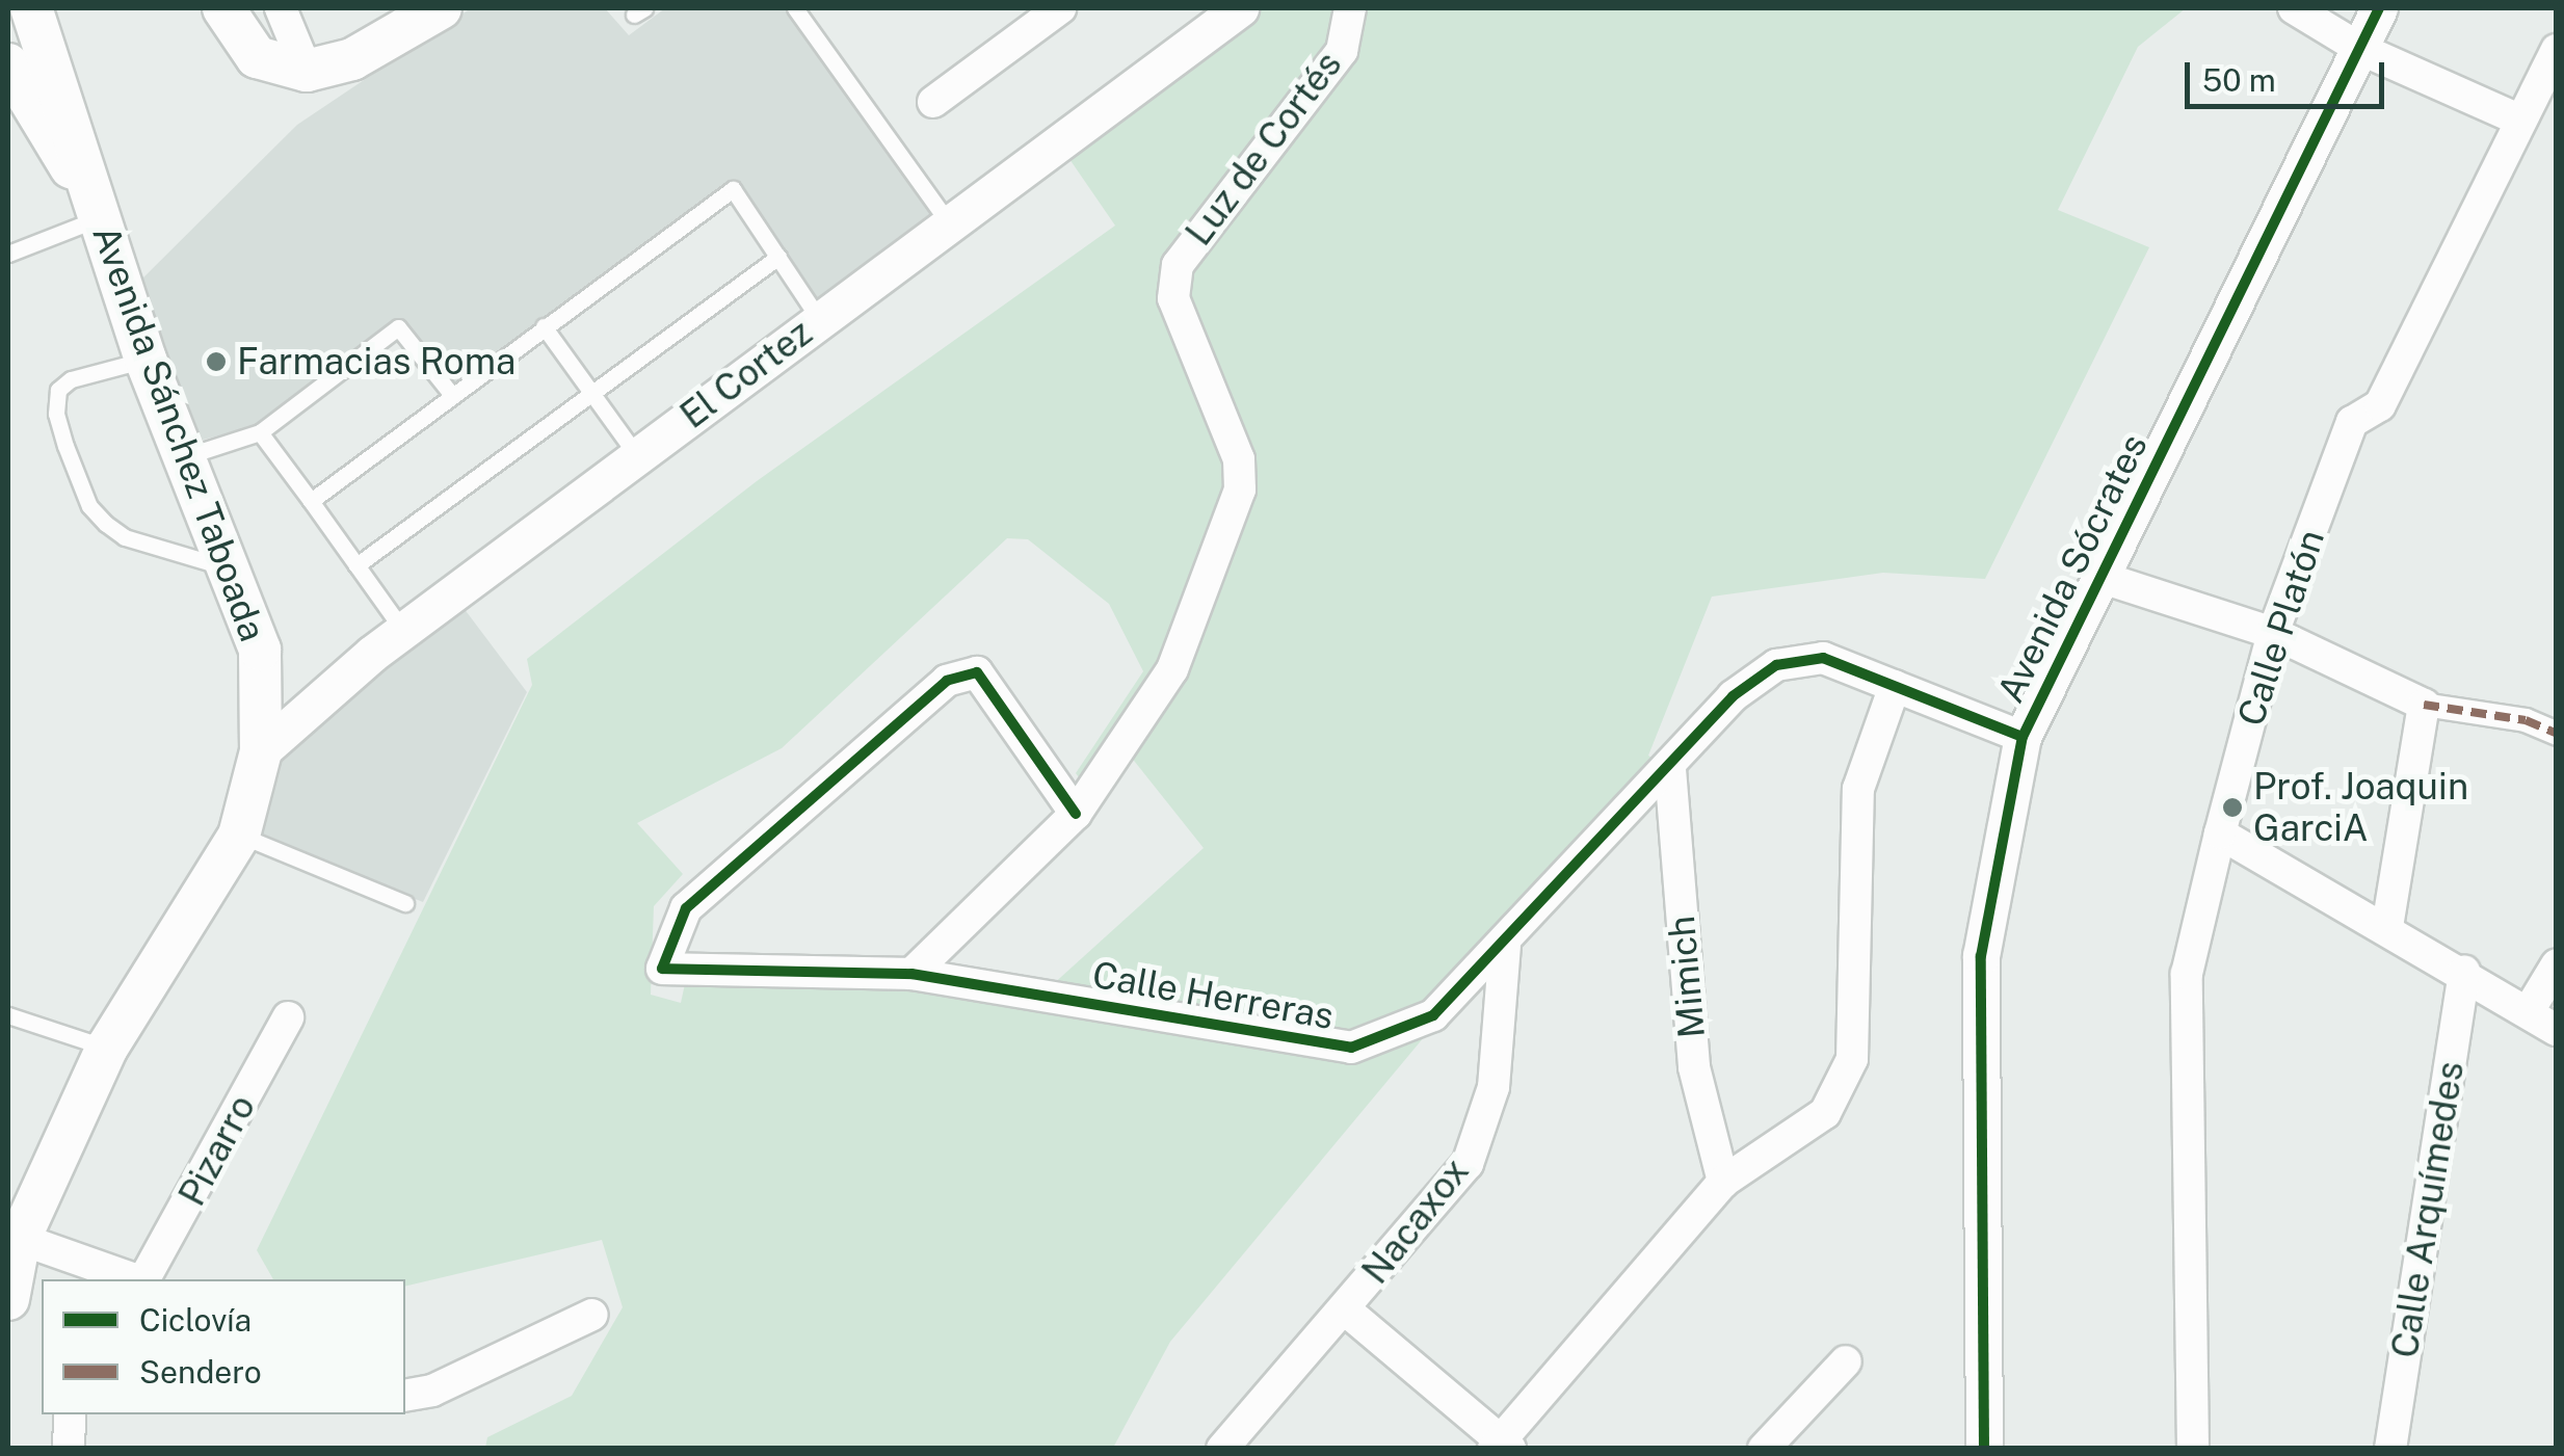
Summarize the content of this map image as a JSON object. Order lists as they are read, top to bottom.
{
  "streets": {
    "main road": ["Avenida Sánchez Taboada"],
    "street": [
      "Luz de Cortés",
      "El Cortez",
      "Avenida Sócrates",
      "Calle Platón",
      "Mimich",
      "Calle Herreras",
      "Pizarro",
      "Calle Arquímedes",
      "Nacaxox"
    ]
  },
  "crossings": [
    ["Luz de Cortés", "Calle Herreras"],
    ["El Cortez", "Avenida Sánchez Taboada"],
    ["Avenida Sócrates", "Calle Herreras"],
    ["Mimich", "Calle Herreras"],
    ["Calle Herreras", "Nacaxox"]
  ],
  "places": ["Farmacias Roma", "Prof. Joaquin GarciA"],
  "legend": ["Ciclovía", "Sendero"],
  "scale_bar": "50 m"
}
